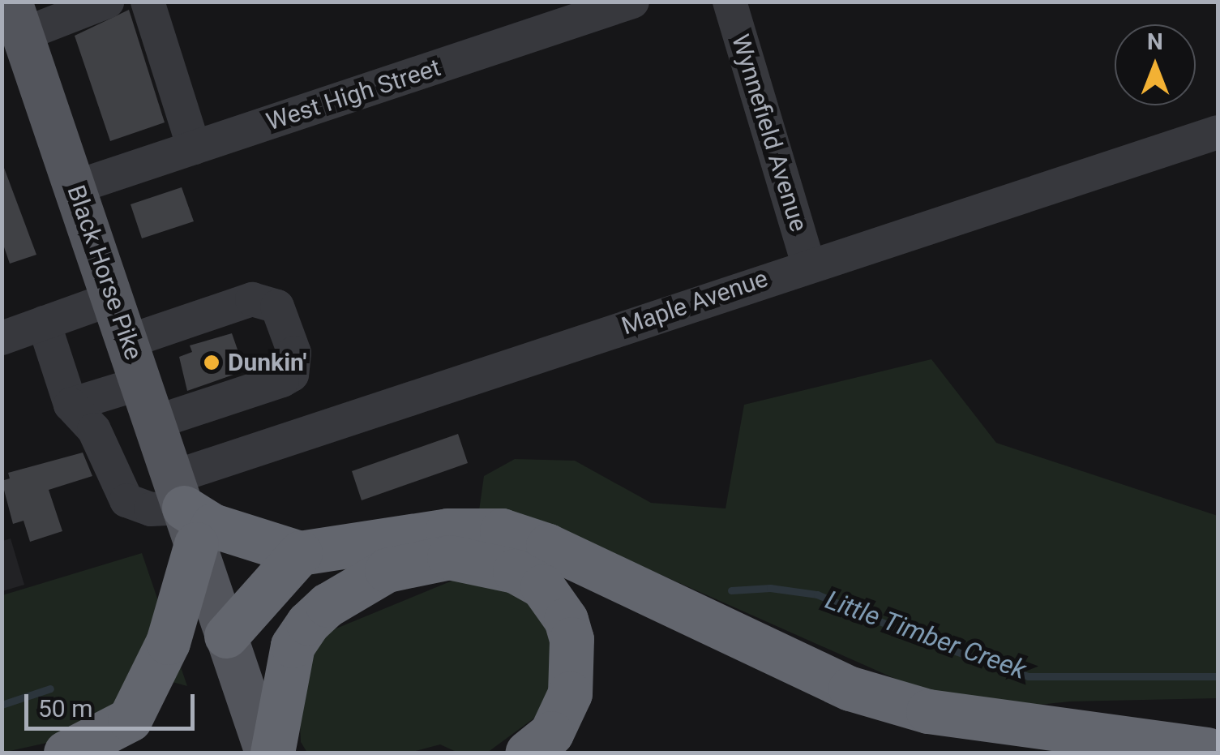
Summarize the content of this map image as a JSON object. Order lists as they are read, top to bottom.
{
  "streets": {
    "main road": ["Black Horse Pike"],
    "street": ["West High Street", "Wynnefield Avenue", "Maple Avenue"]
  },
  "crossings": [
    ["West High Street", "Black Horse Pike"],
    ["Wynnefield Avenue", "Maple Avenue"],
    ["Black Horse Pike", "Maple Avenue"]
  ],
  "water": ["Little Timber Creek"],
  "places": ["Dunkin'"],
  "scale_bar": "50 m",
  "north": "top"
}
